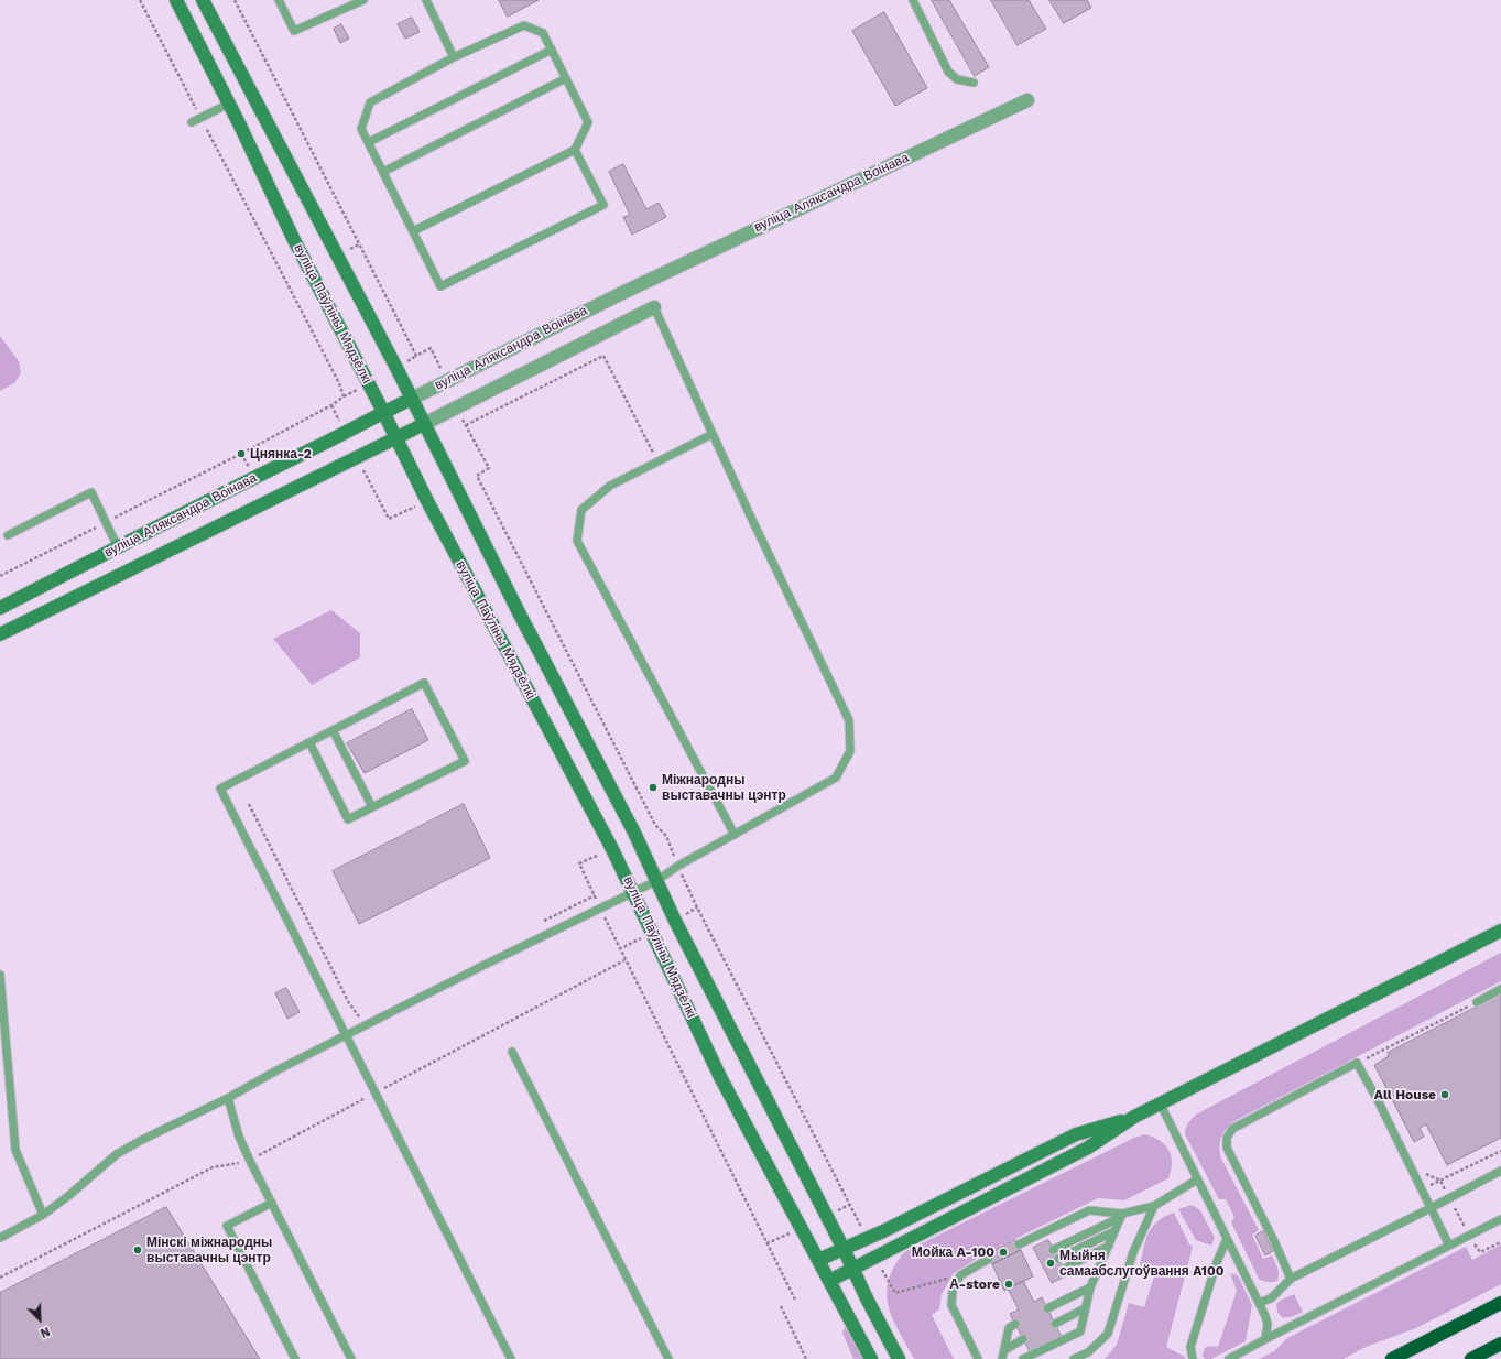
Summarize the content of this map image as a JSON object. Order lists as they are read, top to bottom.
{
  "streets": {
    "street": ["вуліца Аляксандра Воінава", "вуліца Паўліны Мядзёлкі"]
  },
  "crossings": [
    ["вуліца Аляксандра Воінава", "вуліца Паўліны Мядзёлкі"]
  ],
  "places": [
    "Цнянка-2",
    "Міжнародны выставачны цэнтр",
    "All House",
    "Мінскі міжнародны выставачны цэнтр",
    "Мойка A-100",
    "Мыйня самаабслугоўвання A100",
    "А-store"
  ],
  "north": "bottom right"
}
